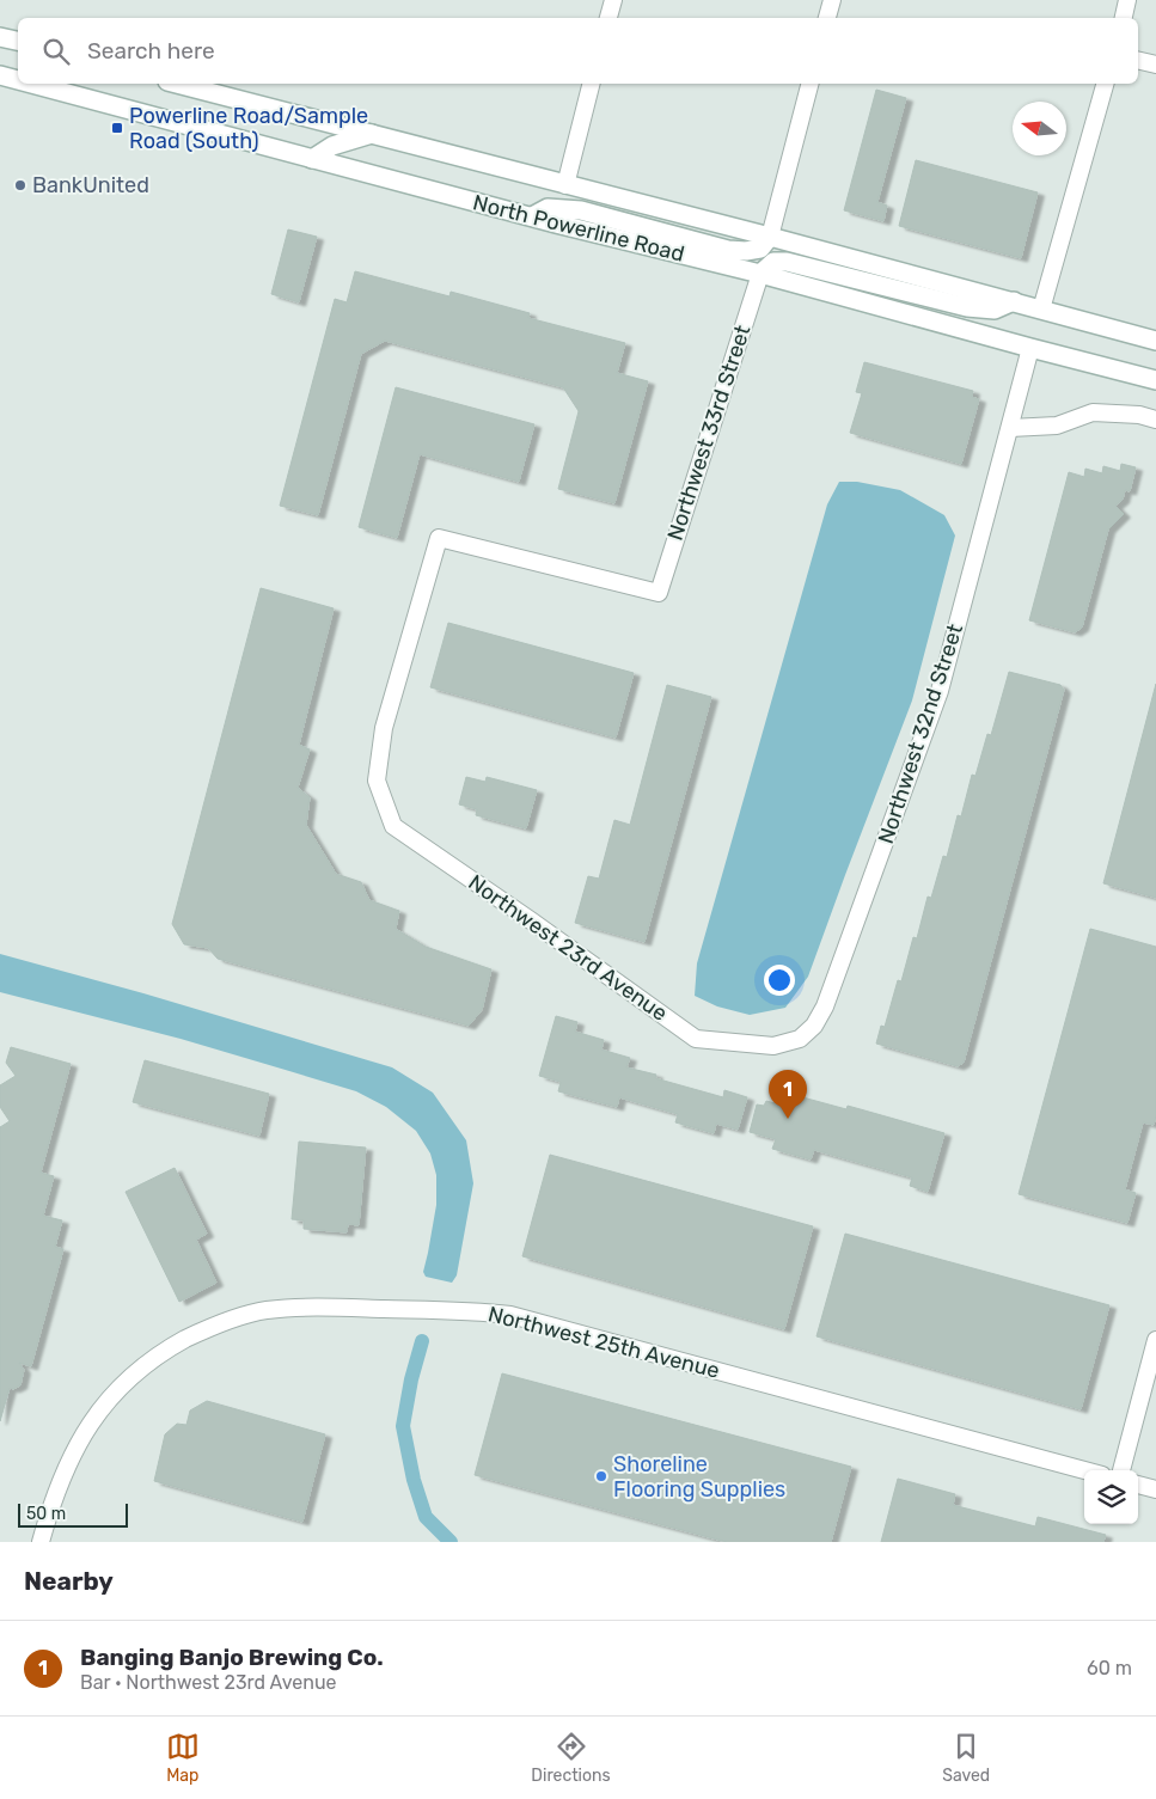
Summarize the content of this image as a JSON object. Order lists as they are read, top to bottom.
{
  "streets": {
    "main road": ["North Powerline Road"],
    "street": [
      "Northwest 33rd Street",
      "Northwest 32nd Street",
      "Northwest 23rd Avenue",
      "Northwest 25th Avenue"
    ]
  },
  "crossings": [
    ["North Powerline Road", "Northwest 33rd Street"],
    ["North Powerline Road", "Northwest 32nd Street"],
    ["Northwest 33rd Street", "Northwest 23rd Avenue"],
    ["Northwest 32nd Street", "Northwest 23rd Avenue"]
  ],
  "places": {
    "transit": ["Powerline Road/Sample Road (South)"],
    "other": ["BankUnited", "Shoreline Flooring Supplies"]
  },
  "scale_bar": "50 m",
  "north": "left",
  "page": {
    "search": "Search here",
    "pins": "1",
    "scale": "50 m",
    "heading": "Nearby",
    "list": [
      {
        "mark": "1",
        "name": "Banging Banjo Brewing Co.",
        "note": "Bar · Northwest 23rd Avenue",
        "value": "60 m"
      }
    ],
    "nav": ["Map", "Directions", "Saved"]
  }
}
